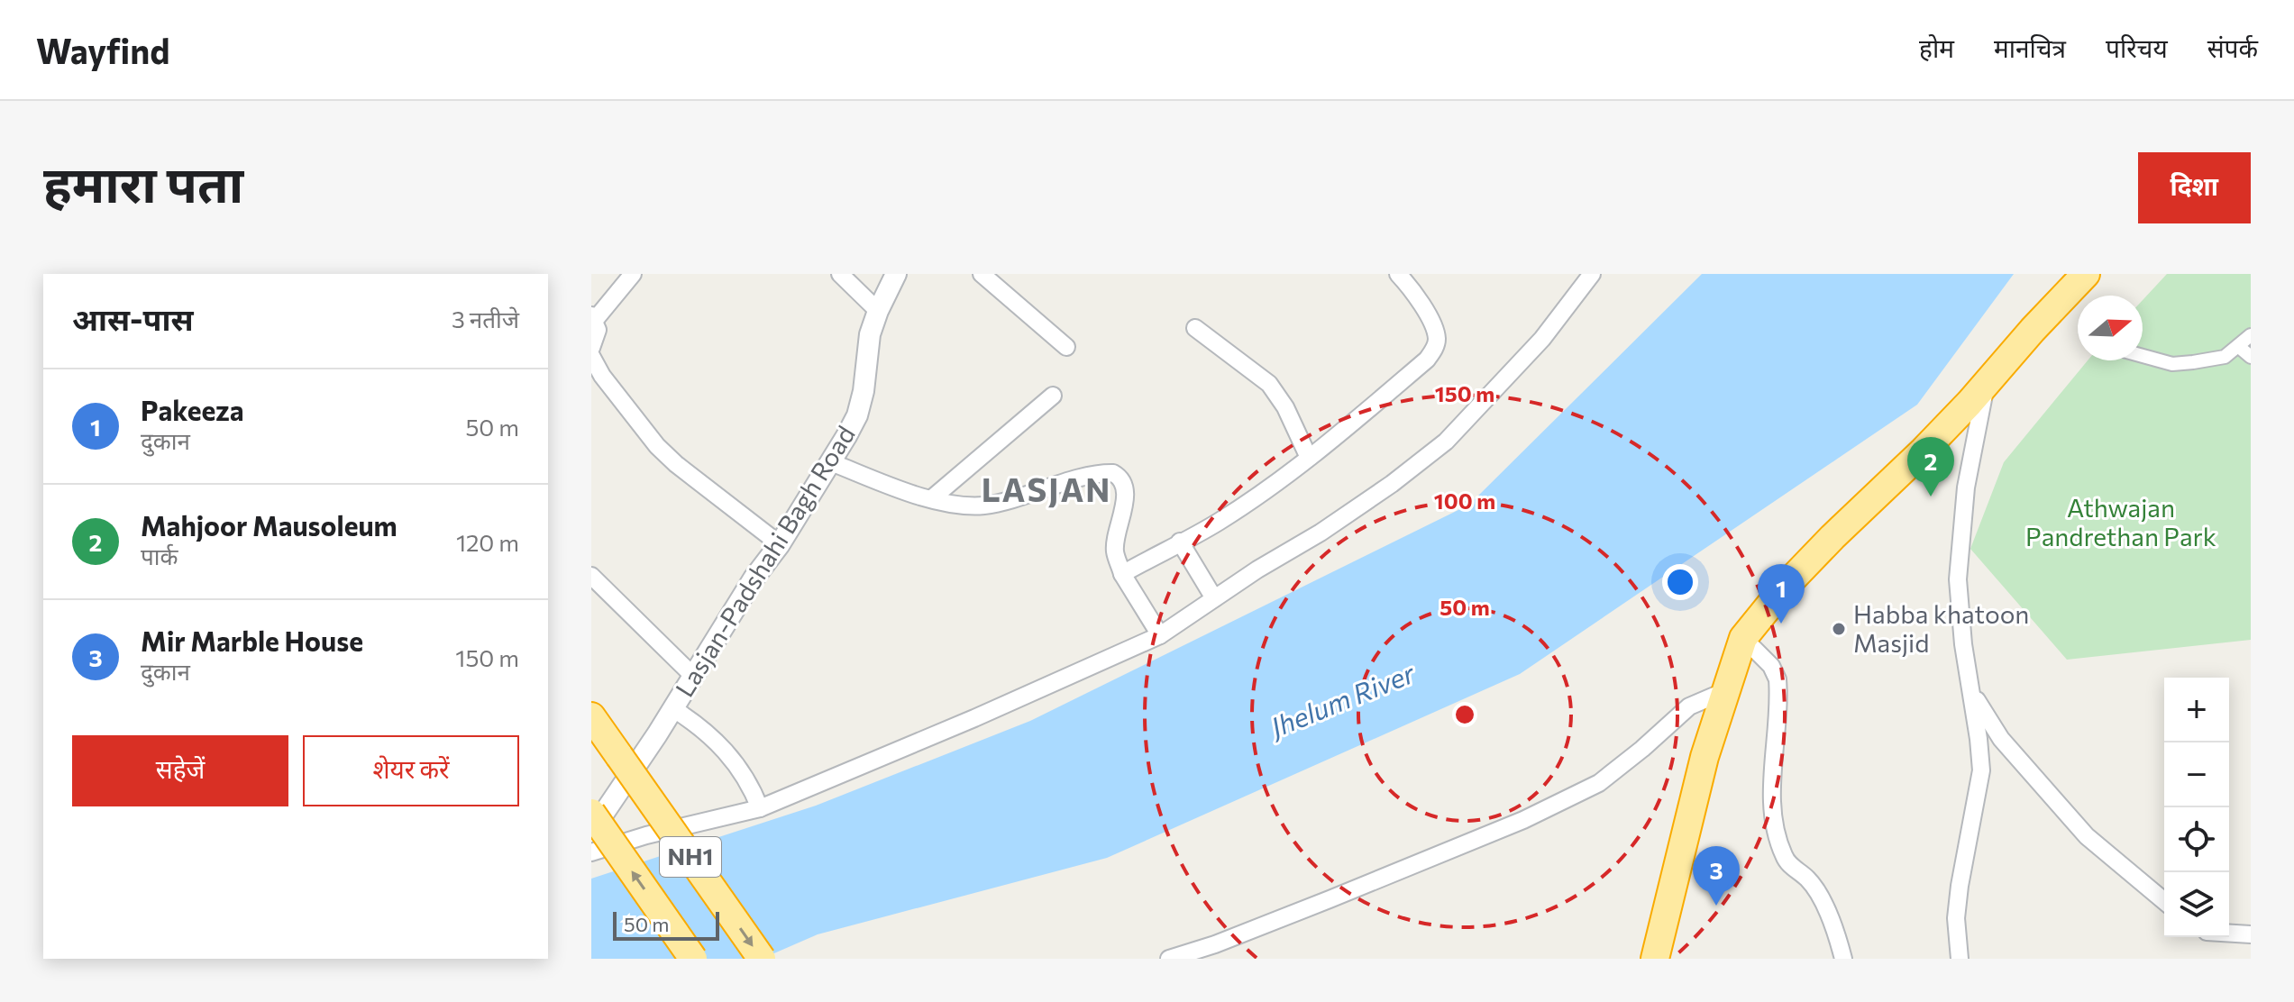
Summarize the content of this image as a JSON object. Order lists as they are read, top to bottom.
{
  "streets": {
    "highway": ["NH1"],
    "street": ["Lasjan-Padshahi Bagh Road"]
  },
  "districts": ["LASJAN"],
  "water": ["Jhelum River"],
  "parks": ["Athwajan Pandrethan Park"],
  "places": ["Habba khatoon Masjid"],
  "scale_bar": "50 m",
  "north": "right",
  "page": {
    "header": "Wayfind",
    "nav": [
      "होम",
      "मानचित्र",
      "परिचय",
      "संपर्क"
    ],
    "title": "हमारा पता",
    "buttons": [
      "दिशा",
      ["सहेजें", "शेयर करें"]
    ],
    "heading": ["आस-पास", "3 नतीजे"],
    "list": [
      {
        "mark": "1",
        "name": "Pakeeza",
        "note": "दुकान",
        "value": "50 m"
      },
      {
        "mark": "2",
        "name": "Mahjoor Mausoleum",
        "note": "पार्क",
        "value": "120 m"
      },
      {
        "mark": "3",
        "name": "Mir Marble House",
        "note": "दुकान",
        "value": "150 m"
      }
    ],
    "pins": ["2", "1", "3"],
    "map_buttons": ["+", "−"],
    "scale": "50 m"
  },
  "rings": ["150 m", "100 m", "50 m"]
}
